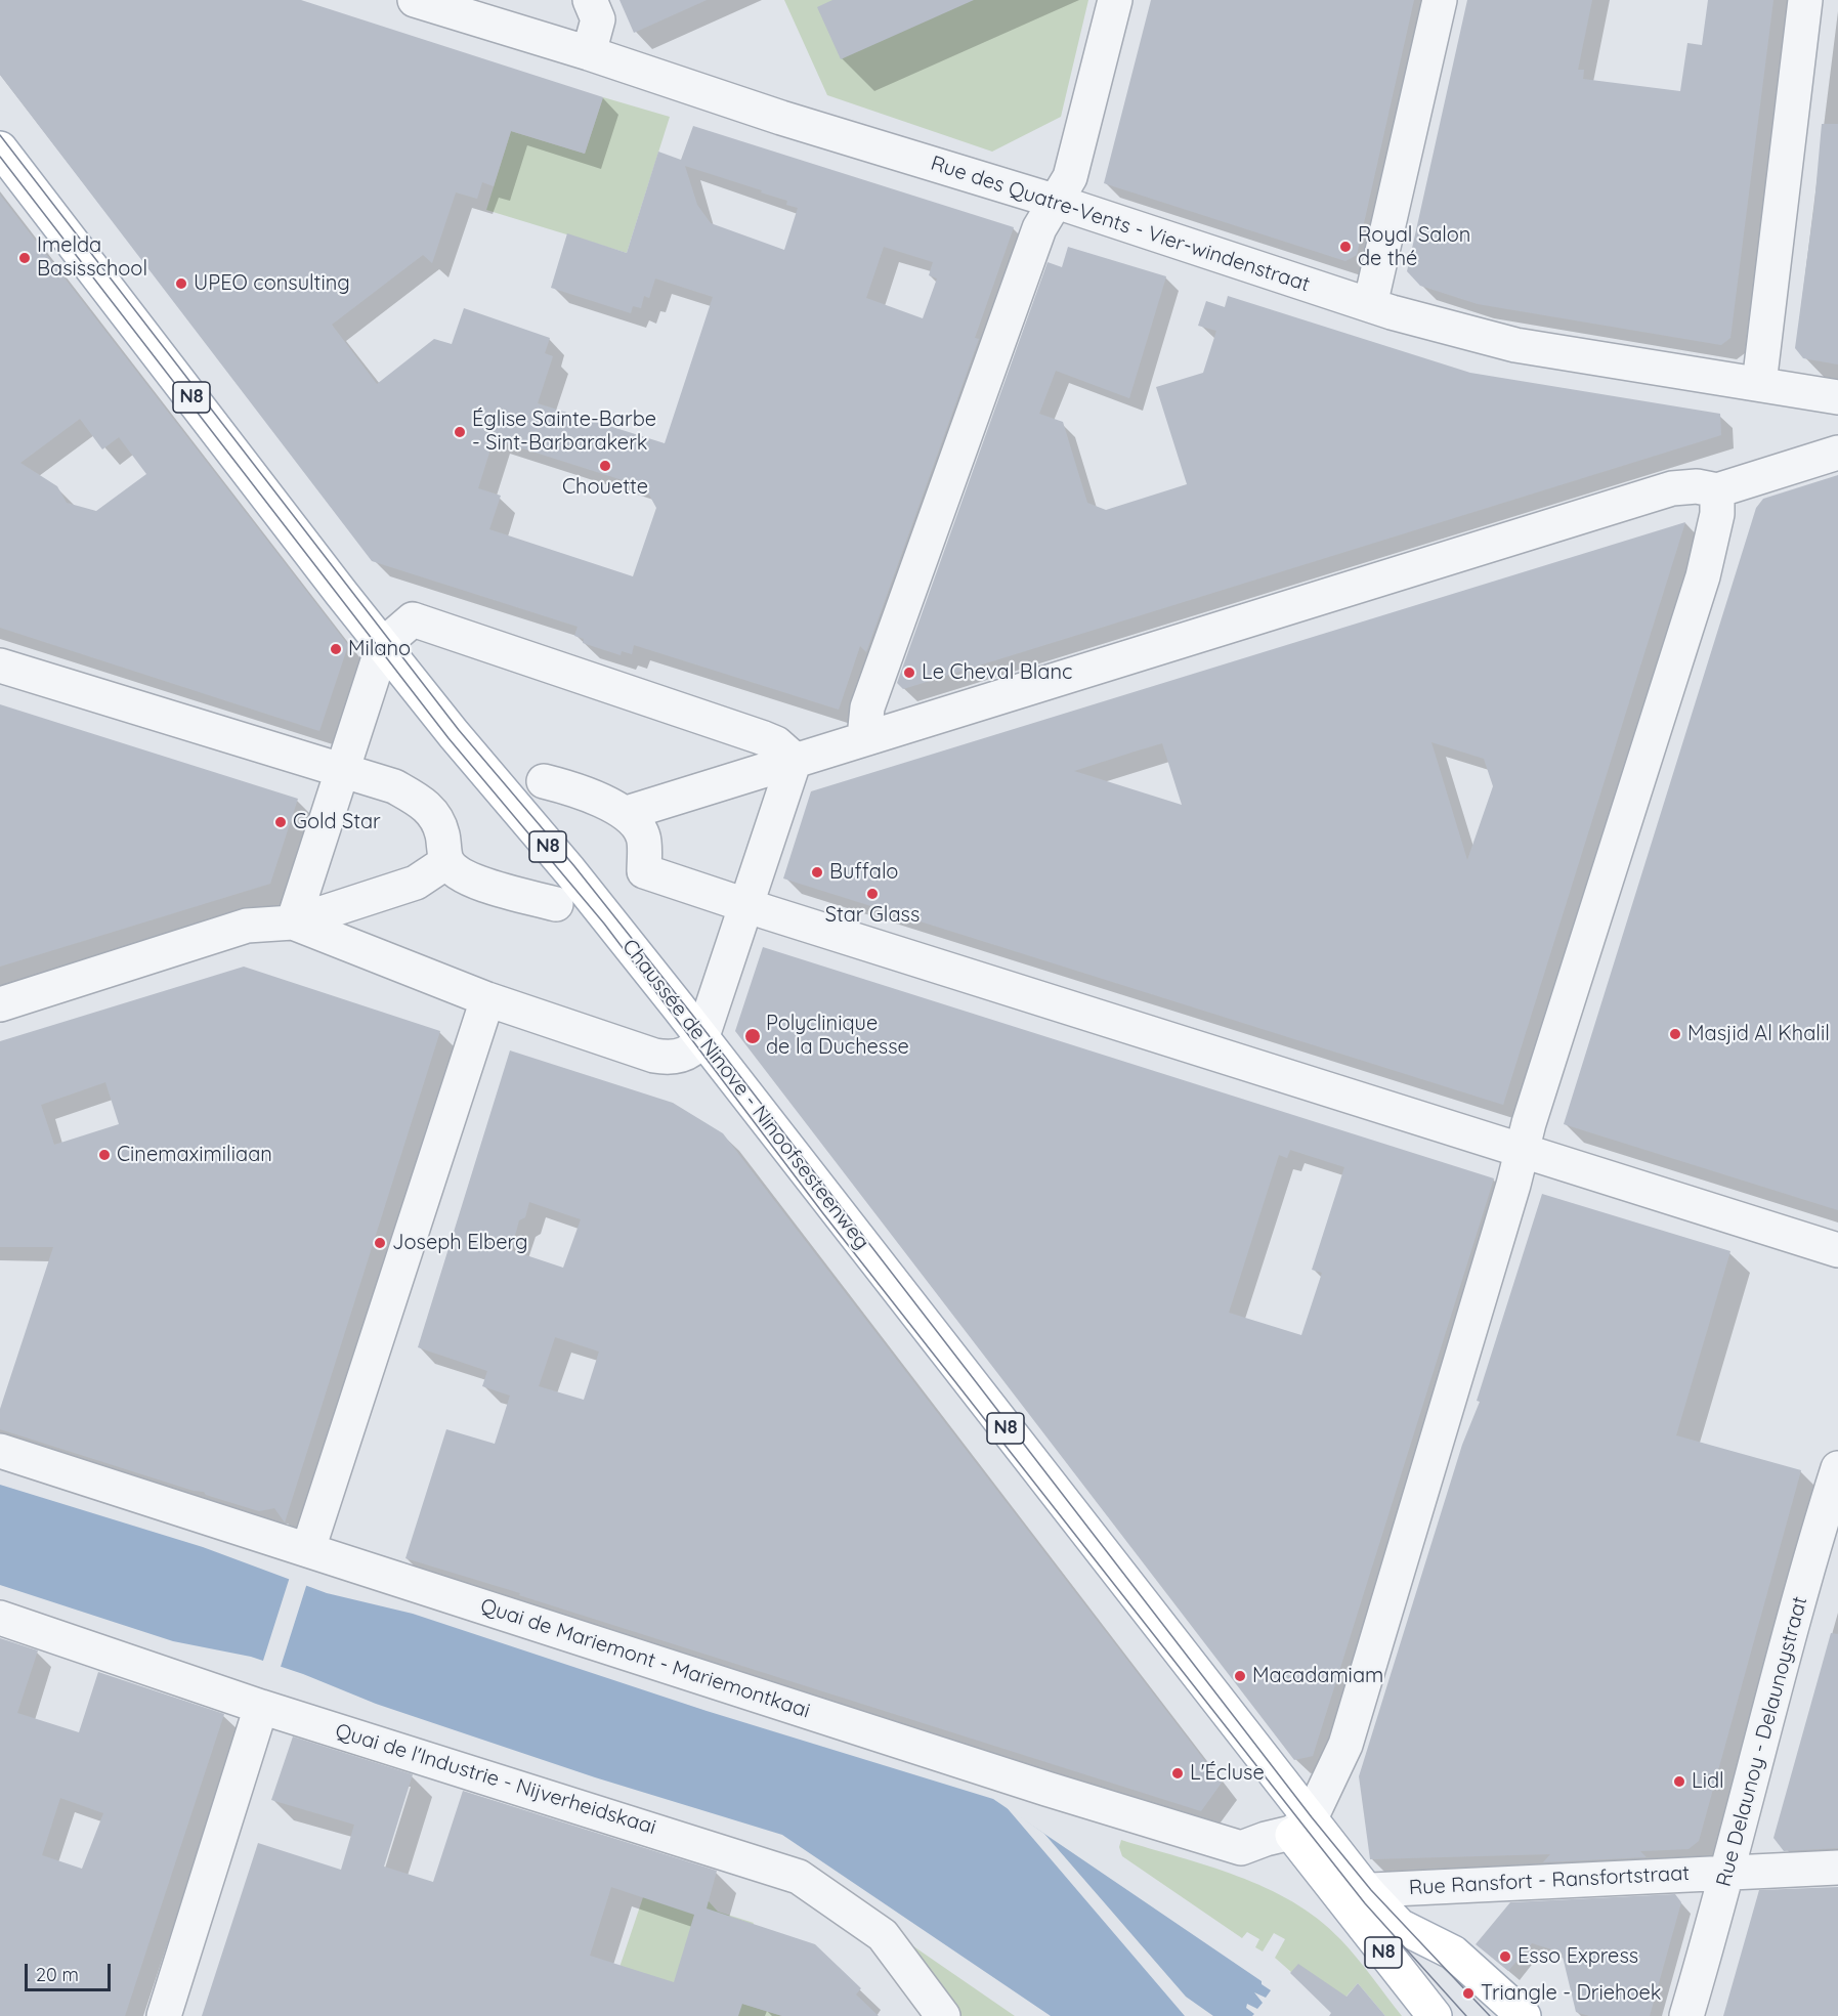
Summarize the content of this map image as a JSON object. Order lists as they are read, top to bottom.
{
  "streets": {
    "main road": ["N8", "Chaussée de Ninove - Ninoofsesteenweg"],
    "street": [
      "Rue des Quatre-Vents - Vier-windenstraat",
      "Quai de Mariemont - Mariemontkaai",
      "Rue Delaunoy - Delaunoystraat",
      "Quai de l'Industrie - Nijverheidskaai",
      "Rue Ransfort - Ransfortstraat"
    ]
  },
  "crossings": [
    ["N8", "Chaussée de Ninove - Ninoofsesteenweg"],
    ["Chaussée de Ninove - Ninoofsesteenweg", "Quai de Mariemont - Mariemontkaai"],
    ["Chaussée de Ninove - Ninoofsesteenweg", "Rue Ransfort - Ransfortstraat"],
    ["Rue Delaunoy - Delaunoystraat", "Rue Ransfort - Ransfortstraat"]
  ],
  "places": [
    "Royal Salon de thé",
    "Imelda Basisschool",
    "UPEO consulting",
    "Église Sainte-Barbe - Sint-Barbarakerk",
    "Chouette",
    "Milano",
    "Le Cheval Blanc",
    "Gold Star",
    "Buffalo",
    "Star Glass",
    "Masjid Al Khalil",
    "Polyclinique de la Duchesse",
    "Cinemaximiliaan",
    "Joseph Elberg",
    "Macadamiam",
    "L'Écluse",
    "Lidl",
    "Esso Express",
    "Triangle - Driehoek"
  ],
  "scale_bar": "20 m"
}
